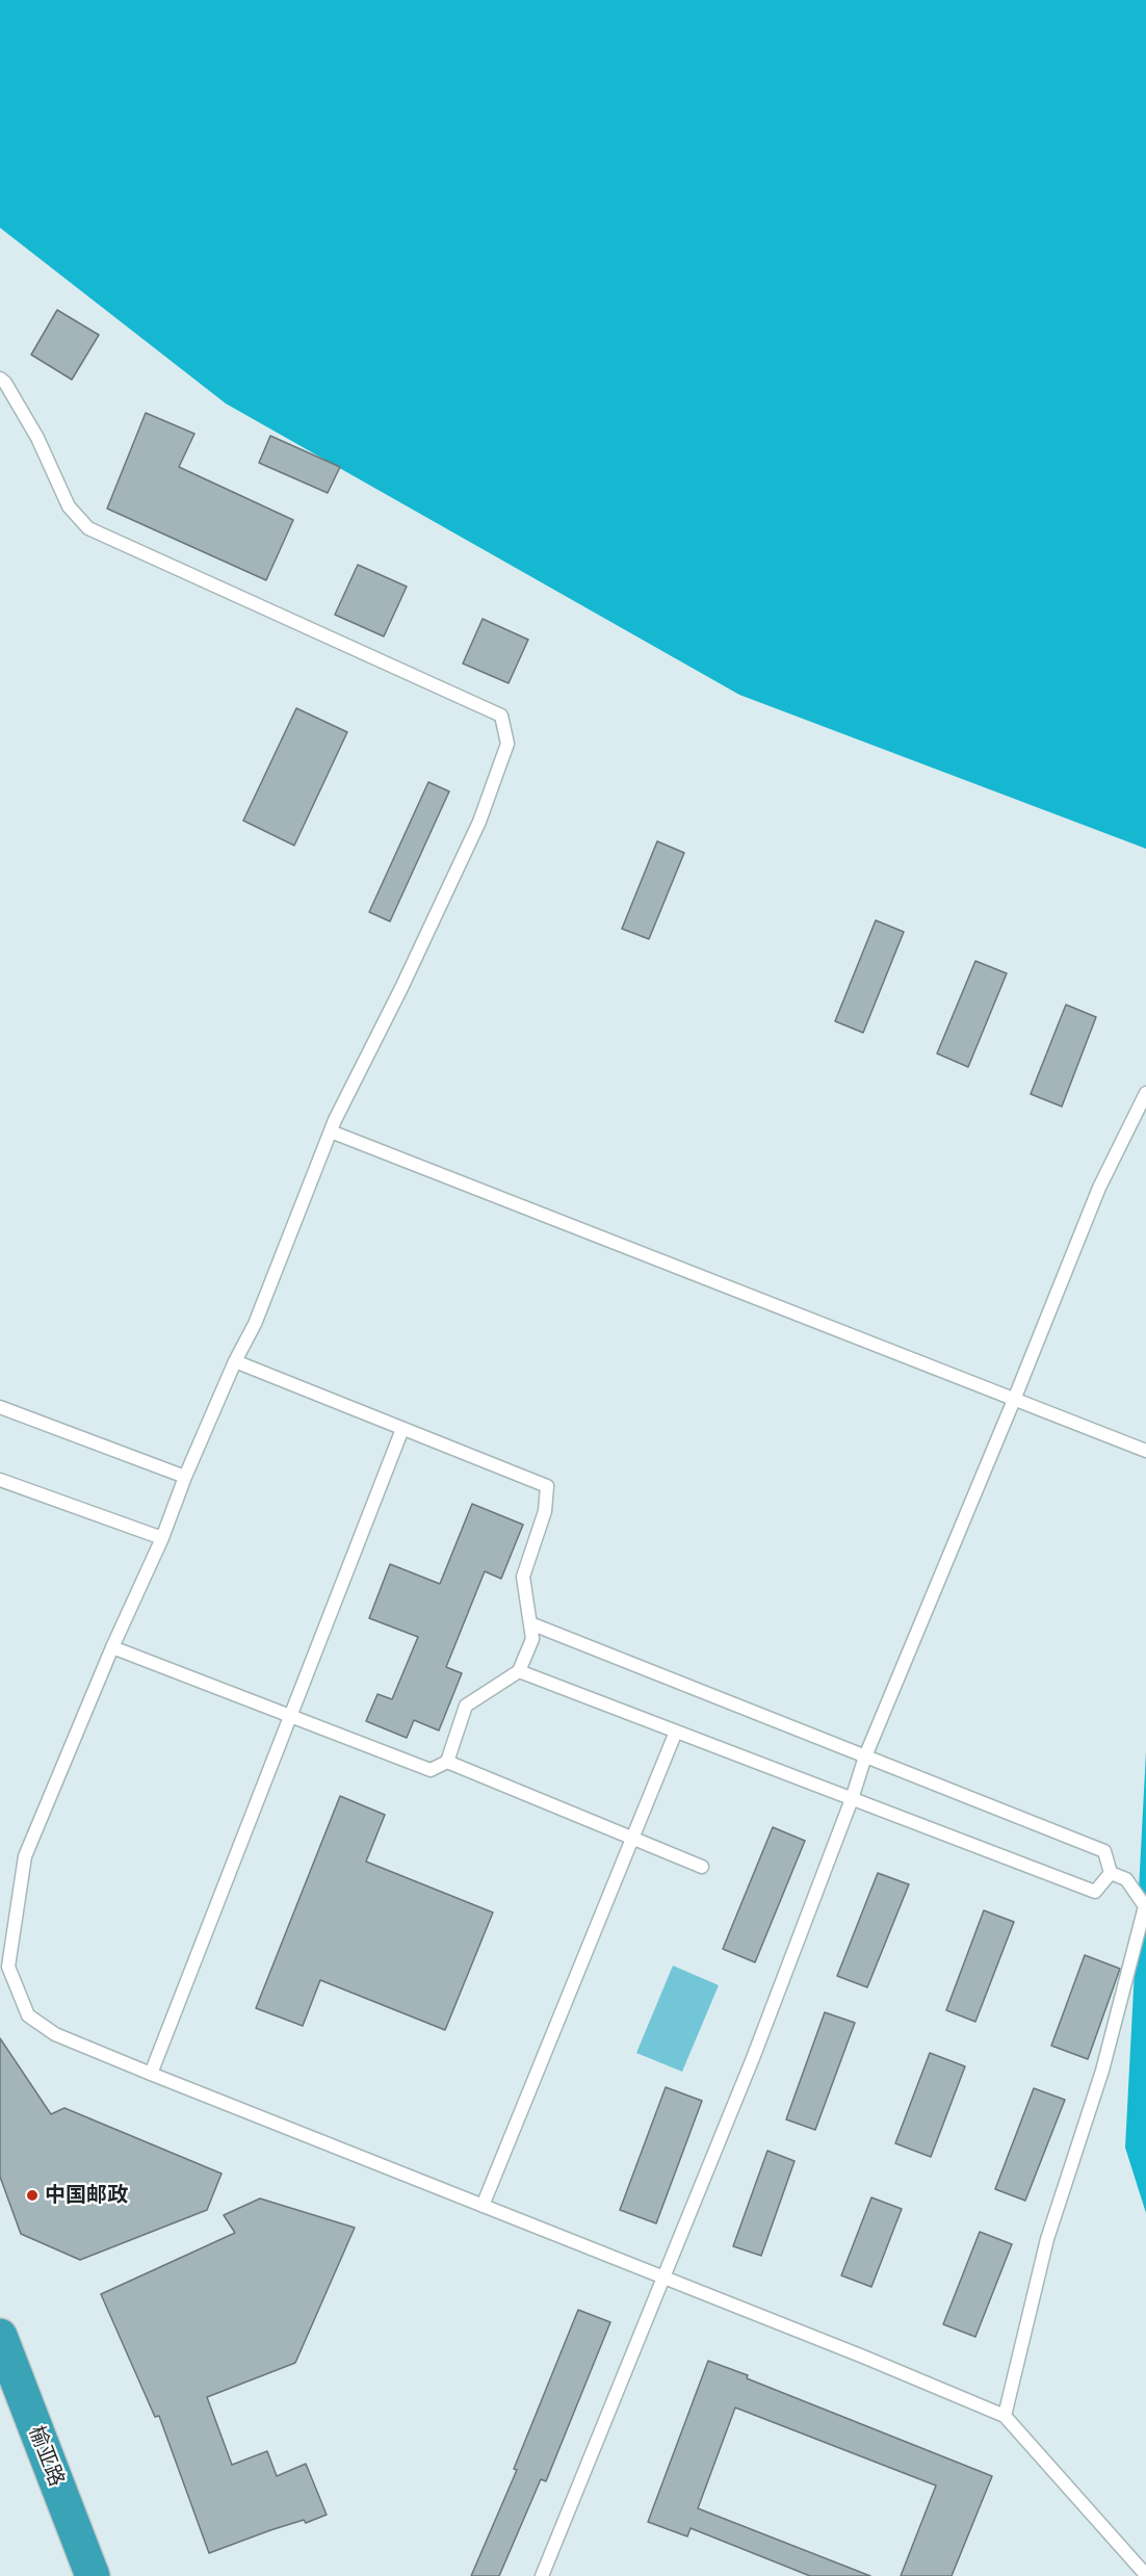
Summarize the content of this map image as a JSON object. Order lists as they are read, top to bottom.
{
  "streets": {
    "highway": ["榆亚路"]
  },
  "places": ["中国邮政"]
}
